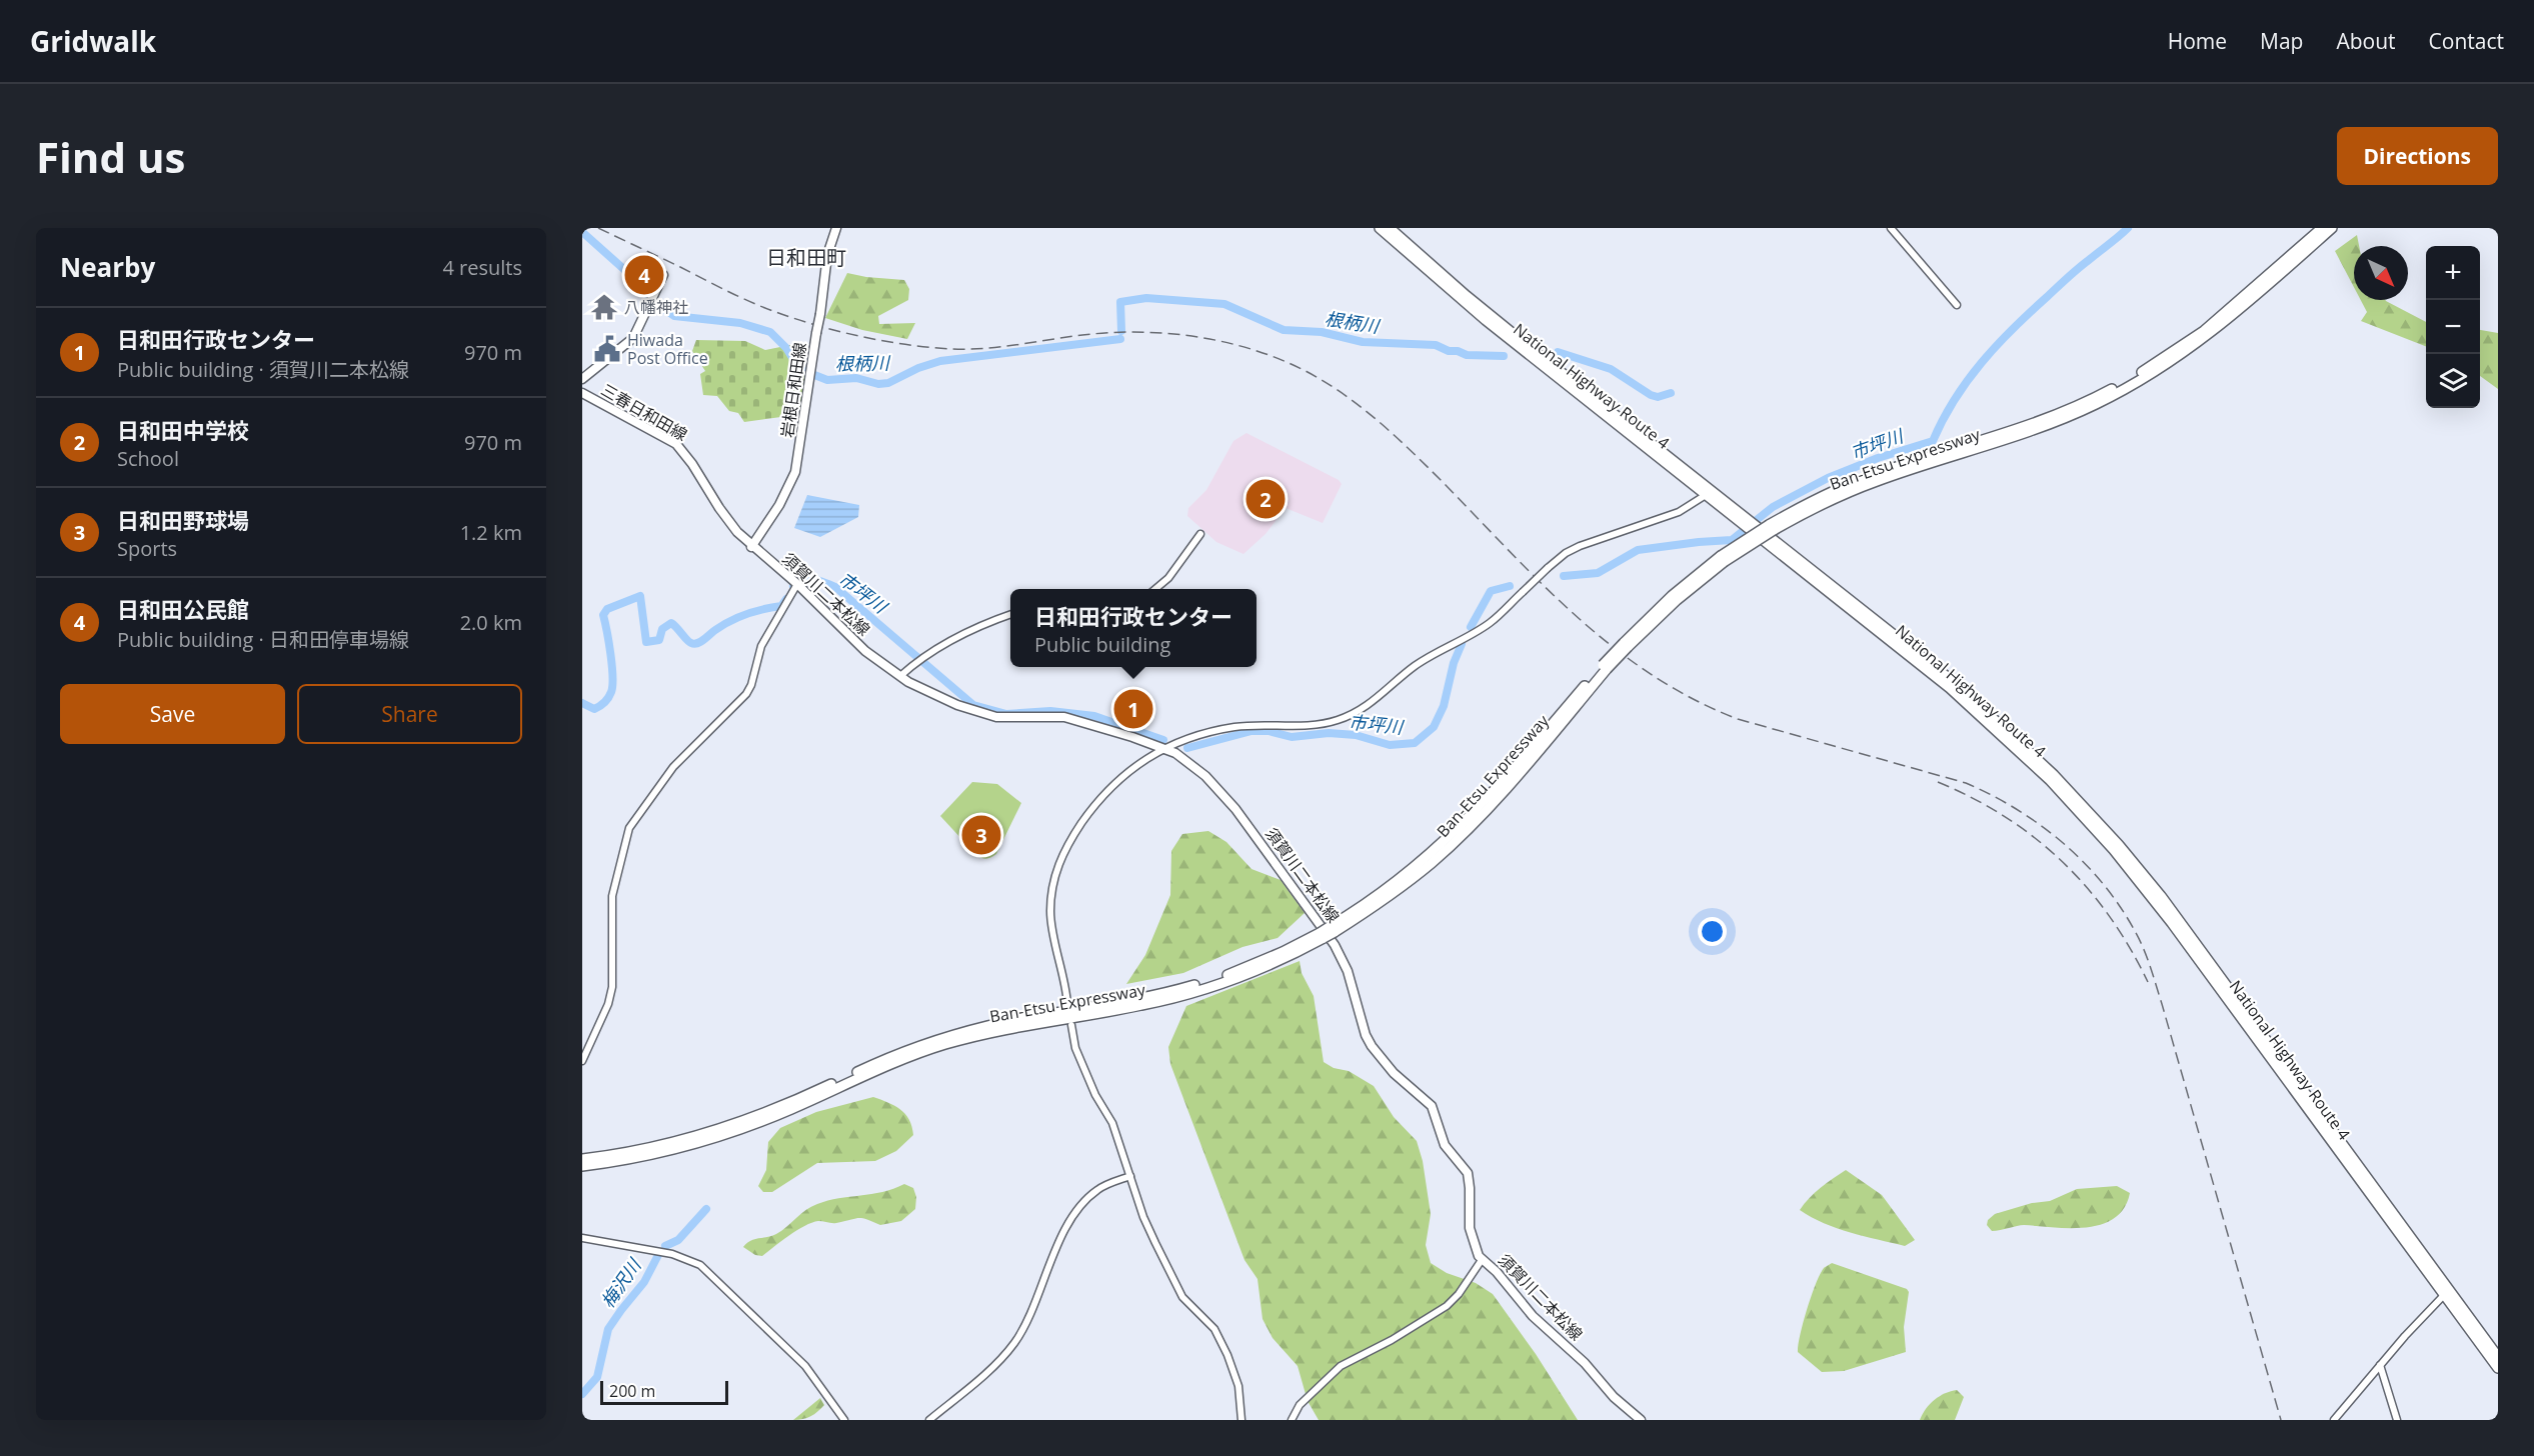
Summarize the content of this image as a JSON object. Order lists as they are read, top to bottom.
{
  "streets": {
    "highway": ["National Highway Route 4", "Ban-Etsu Expressway"],
    "main road": ["岩根日和田線", "三春日和田線", "須賀川二本松線"]
  },
  "crossings": [
    ["岩根日和田線", "三春日和田線"],
    ["岩根日和田線", "須賀川二本松線"],
    ["三春日和田線", "須賀川二本松線"]
  ],
  "districts": ["日和田町"],
  "water": ["根柄川", "市坪川", "梅沢川"],
  "places": {
    "temple": ["八幡神社"],
    "public building": ["Hiwada Post Office"]
  },
  "scale_bar": "200 m",
  "north": "bottom right",
  "page": {
    "header": "Gridwalk",
    "nav": [
      "Home",
      "Map",
      "About",
      "Contact"
    ],
    "buttons": [
      "Directions",
      ["Save", "Share"]
    ],
    "title": "Find us",
    "heading": ["Nearby", "4 results"],
    "map_buttons": ["+", "−"],
    "pins": [
      "4",
      "2",
      "1",
      "3"
    ],
    "list": [
      {
        "mark": "1",
        "name": "日和田行政センター",
        "note": "Public building · 須賀川二本松線",
        "value": "970 m"
      },
      {
        "mark": "2",
        "name": "日和田中学校",
        "note": "School",
        "value": "970 m"
      },
      {
        "mark": "3",
        "name": "日和田野球場",
        "note": "Sports",
        "value": "1.2 km"
      },
      {
        "mark": "4",
        "name": "日和田公民館",
        "note": "Public building · 日和田停車場線",
        "value": "2.0 km"
      }
    ],
    "popup": ["日和田行政センター", "Public building"],
    "scale": "200 m"
  }
}
